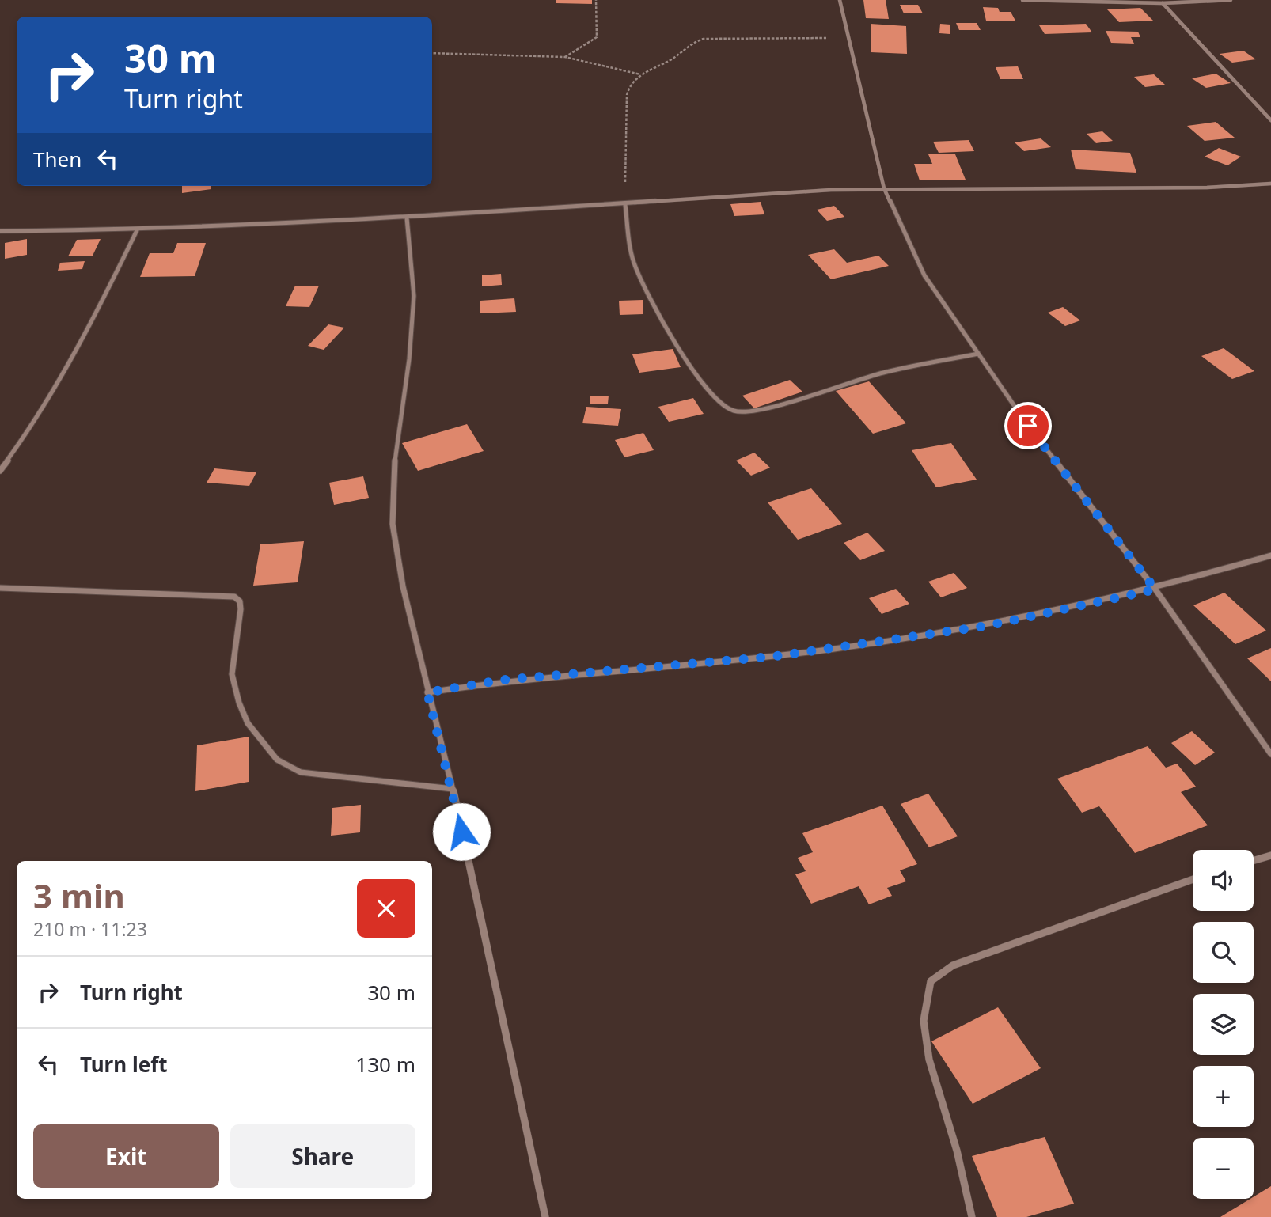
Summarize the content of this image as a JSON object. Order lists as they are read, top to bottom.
{
  "page": {
    "turn": ["30 m", "Turn right"],
    "then": "Then",
    "map_buttons": ["+", "−"],
    "heading": ["3 min", "210 m · 11:23"],
    "list": [
      {
        "name": "Turn right",
        "value": "30 m"
      },
      {
        "name": "Turn left",
        "value": "130 m"
      }
    ],
    "buttons": ["Exit", "Share"]
  }
}
